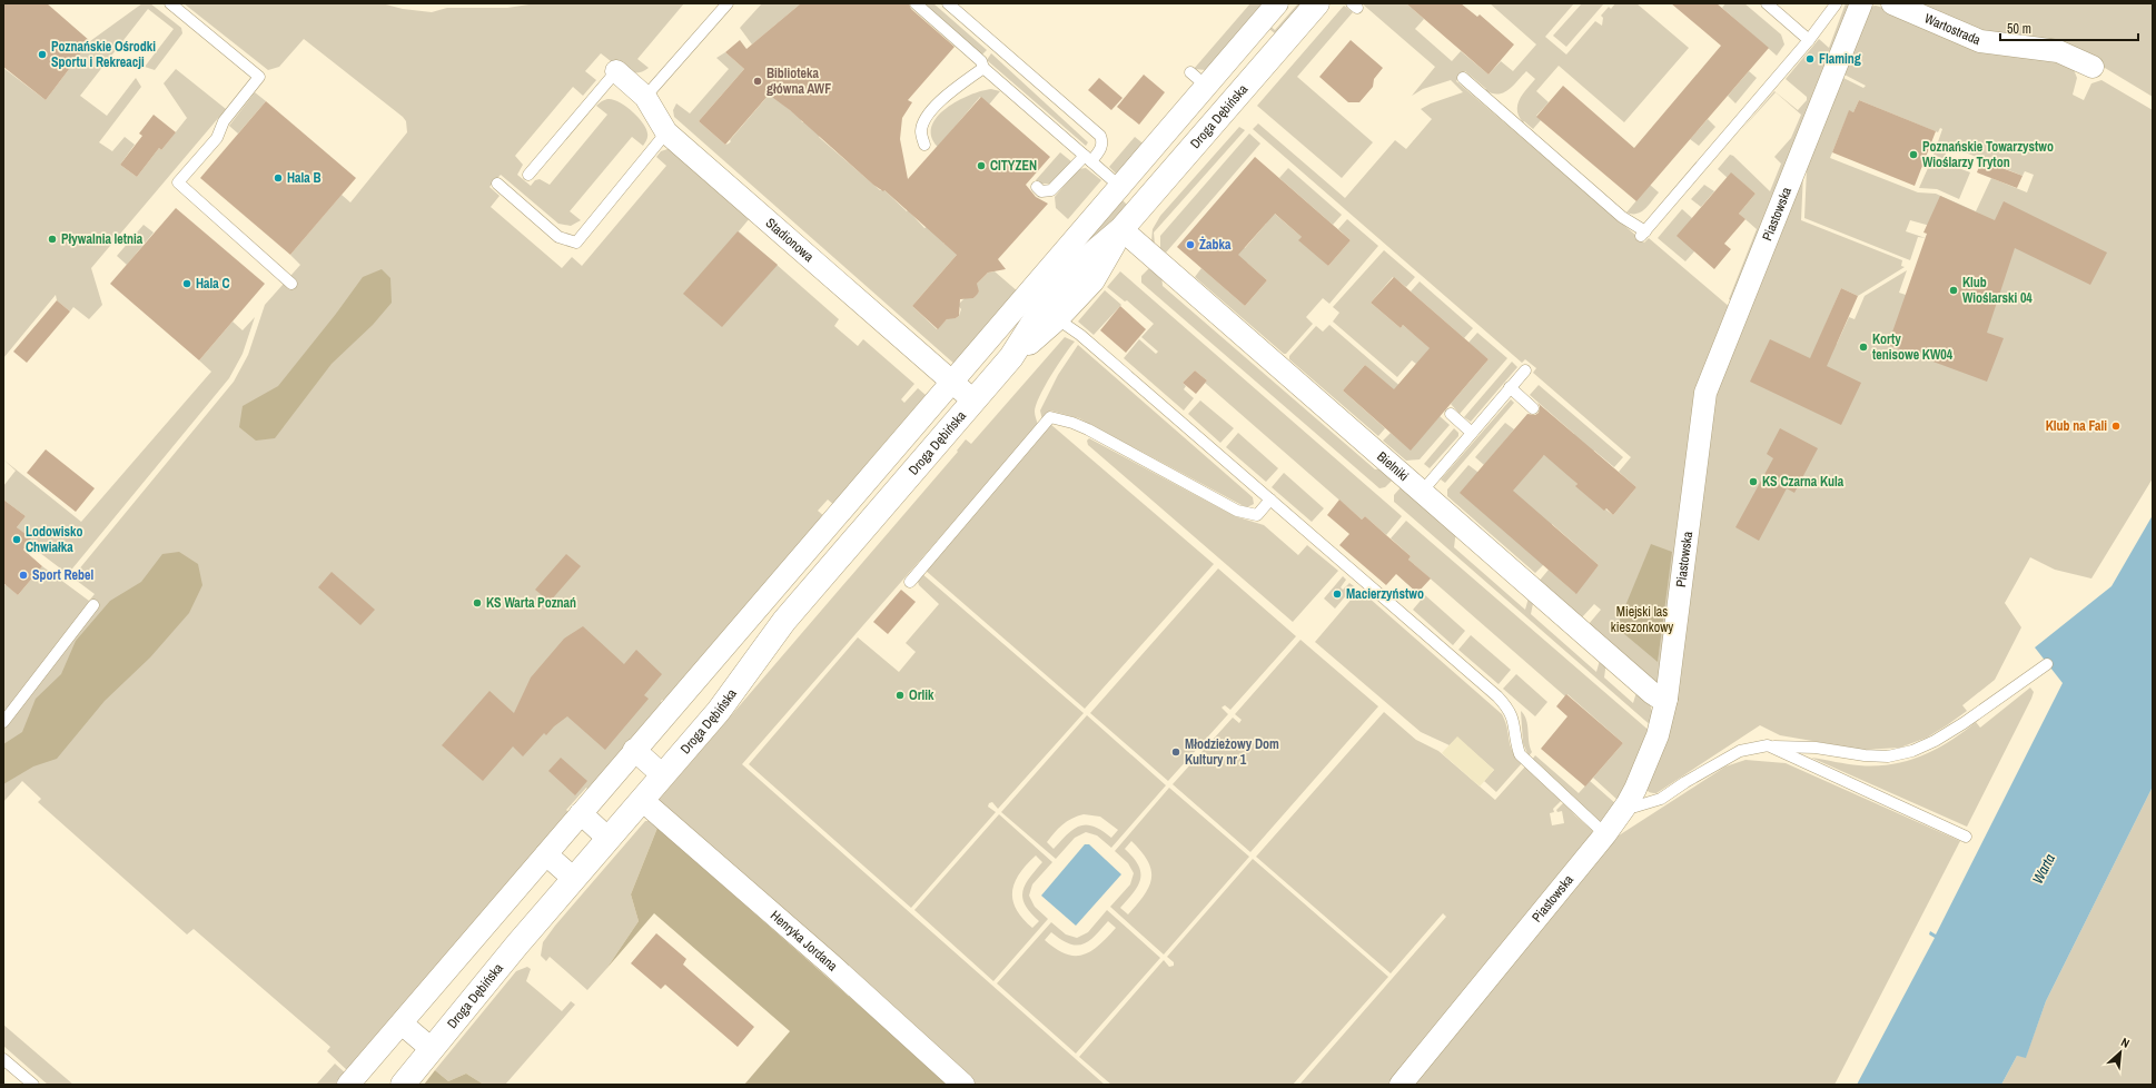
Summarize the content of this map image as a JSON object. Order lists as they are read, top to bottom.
{
  "streets": {
    "street": [
      "Wartostrada",
      "Droga Dębińska",
      "Piastowska",
      "Stadionowa",
      "Bielniki",
      "Henryka Jordana"
    ]
  },
  "crossings": [
    ["Droga Dębińska", "Stadionowa"],
    ["Droga Dębińska", "Bielniki"],
    ["Droga Dębińska", "Henryka Jordana"],
    ["Piastowska", "Bielniki"]
  ],
  "water": ["Warta"],
  "parks": ["Miejski las kieszonkowy"],
  "places": [
    "Poznańskie Ośrodki Sportu i Rekreacji",
    "Flaming",
    "Biblioteka główna AWF",
    "Poznańskie Towarzystwo Wioślarzy Tryton",
    "CITYZEN",
    "Hala B",
    "Pływalnia letnia",
    "Żabka",
    "Hala C",
    "Klub Wioślarski 04",
    "Korty tenisowe KW04",
    "Klub na Fali",
    "KS Czarna Kula",
    "Lodowisko Chwiałka",
    "Sport Rebel",
    "Macierzyństwo",
    "KS Warta Poznań",
    "Orlik",
    "Młodzieżowy Dom Kultury nr 1"
  ],
  "scale_bar": "50 m",
  "north": "top right"
}
